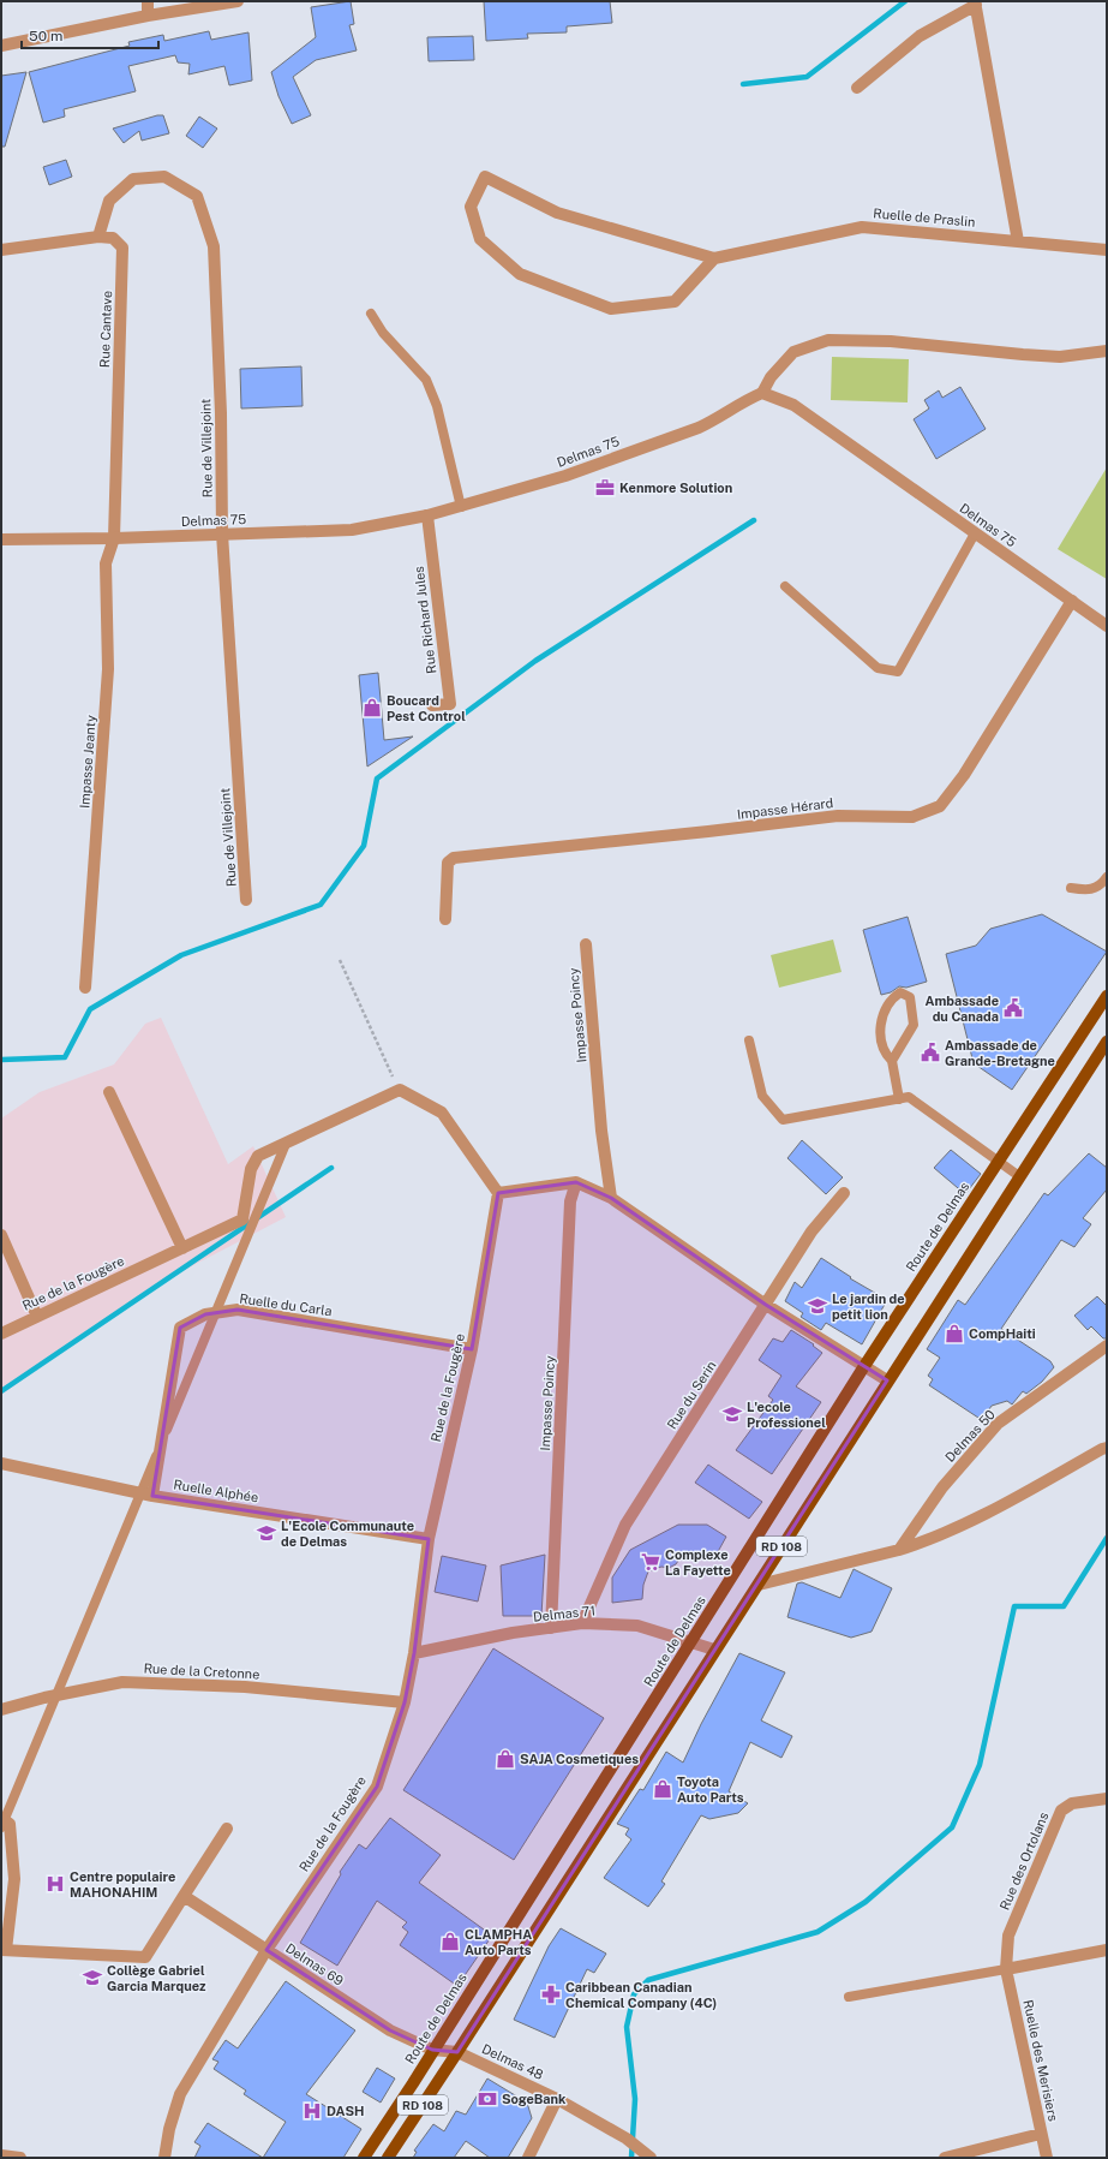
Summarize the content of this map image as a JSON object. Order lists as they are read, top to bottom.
{
  "streets": {
    "main road": ["Route de Delmas", "RD 108"],
    "street": [
      "Ruelle de Praslin",
      "Rue Cantave",
      "Rue de Villejoint",
      "Delmas 75",
      "Rue Richard Jules",
      "Impasse Jeanty",
      "Impasse Hérard",
      "Impasse Poincy",
      "Rue de la Fougère",
      "Ruelle du Carla",
      "Rue du Serin",
      "Delmas 50",
      "Ruelle Alphée",
      "Delmas 71",
      "Rue de la Cretonne",
      "Rue des Ortolans",
      "Delmas 69",
      "Ruelle des Merisiers",
      "Delmas 48"
    ]
  },
  "crossings": [
    ["Rue Cantave", "Rue de Villejoint"],
    ["Rue Cantave", "Delmas 75"],
    ["Rue Cantave", "Impasse Jeanty"],
    ["Rue de Villejoint", "Delmas 75"],
    ["Delmas 75", "Rue Richard Jules"],
    ["Delmas 75", "Impasse Jeanty"],
    ["Delmas 75", "Impasse Hérard"],
    ["Impasse Poincy", "Delmas 71"],
    ["Route de Delmas", "Delmas 71"],
    ["Route de Delmas", "Delmas 69"],
    ["Route de Delmas", "Delmas 48"],
    ["Rue de la Fougère", "Ruelle du Carla"],
    ["Rue de la Fougère", "Ruelle Alphée"],
    ["Rue de la Fougère", "Delmas 71"],
    ["Rue de la Fougère", "Rue de la Cretonne"],
    ["Rue de la Fougère", "Delmas 69"],
    ["Ruelle du Carla", "Ruelle Alphée"],
    ["Rue du Serin", "Delmas 71"],
    ["RD 108", "Delmas 71"],
    ["RD 108", "Delmas 48"],
    ["Rue des Ortolans", "Ruelle des Merisiers"],
    ["Delmas 69", "Delmas 48"]
  ],
  "places": {
    "office": ["Kenmore Solution"],
    "shop": [
      "Boucard Pest Control",
      "CompHaiti",
      "SAJA Cosmetiques",
      "Toyota Auto Parts",
      "CLAMPHA Auto Parts"
    ],
    "public building": ["Ambassade du Canada", "Ambassade de Grande-Bretagne"],
    "school or university": [
      "Le jardin de petit lion",
      "L'ecole Professionel",
      "L'Ecole Communaute de Delmas",
      "Collège Gabriel Garcia Marquez"
    ],
    "supermarket": ["Complexe La Fayette"],
    "hospital": ["Centre populaire MAHONAHIM", "DASH"],
    "pharmacy": ["Caribbean Canadian Chemical Company (4C)"],
    "bank": ["SogeBank"]
  },
  "scale_bar": "50 m"
}
